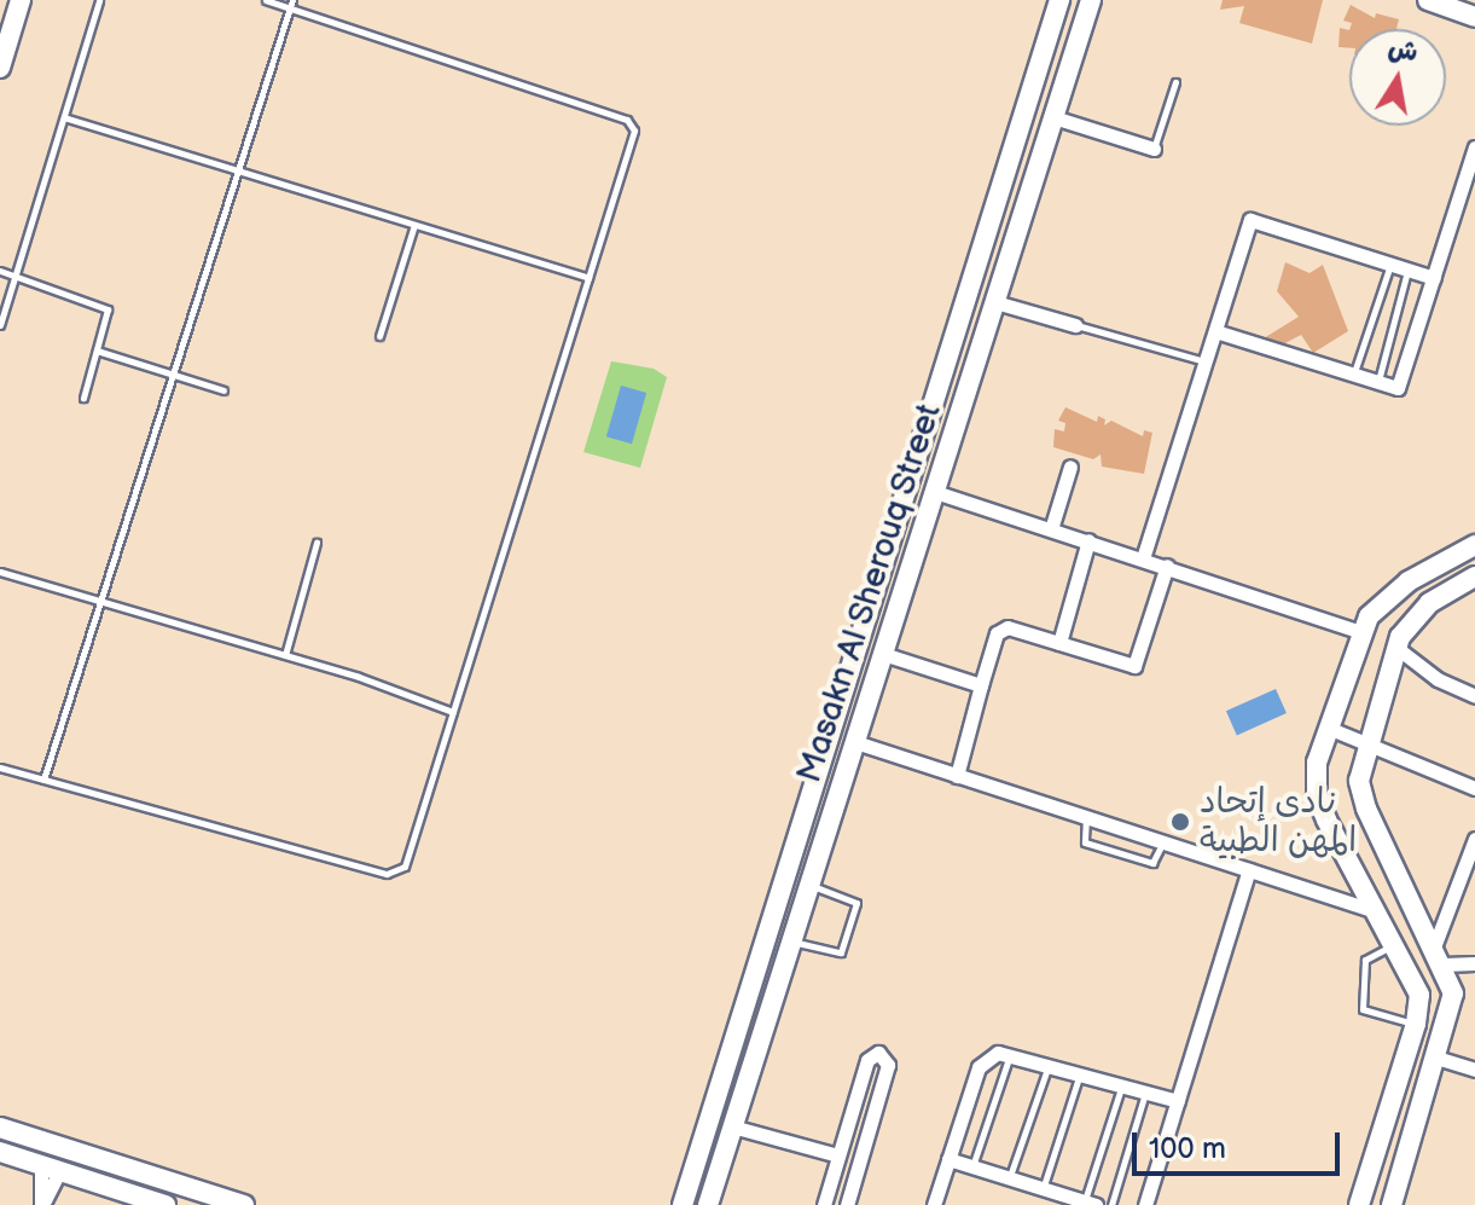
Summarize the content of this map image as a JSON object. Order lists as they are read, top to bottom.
{
  "streets": {
    "street": ["Masakn Al Sherouq Street"]
  },
  "places": ["نادى إتحاد المهن الطبية"],
  "scale_bar": "100 m",
  "north": "top"
}
